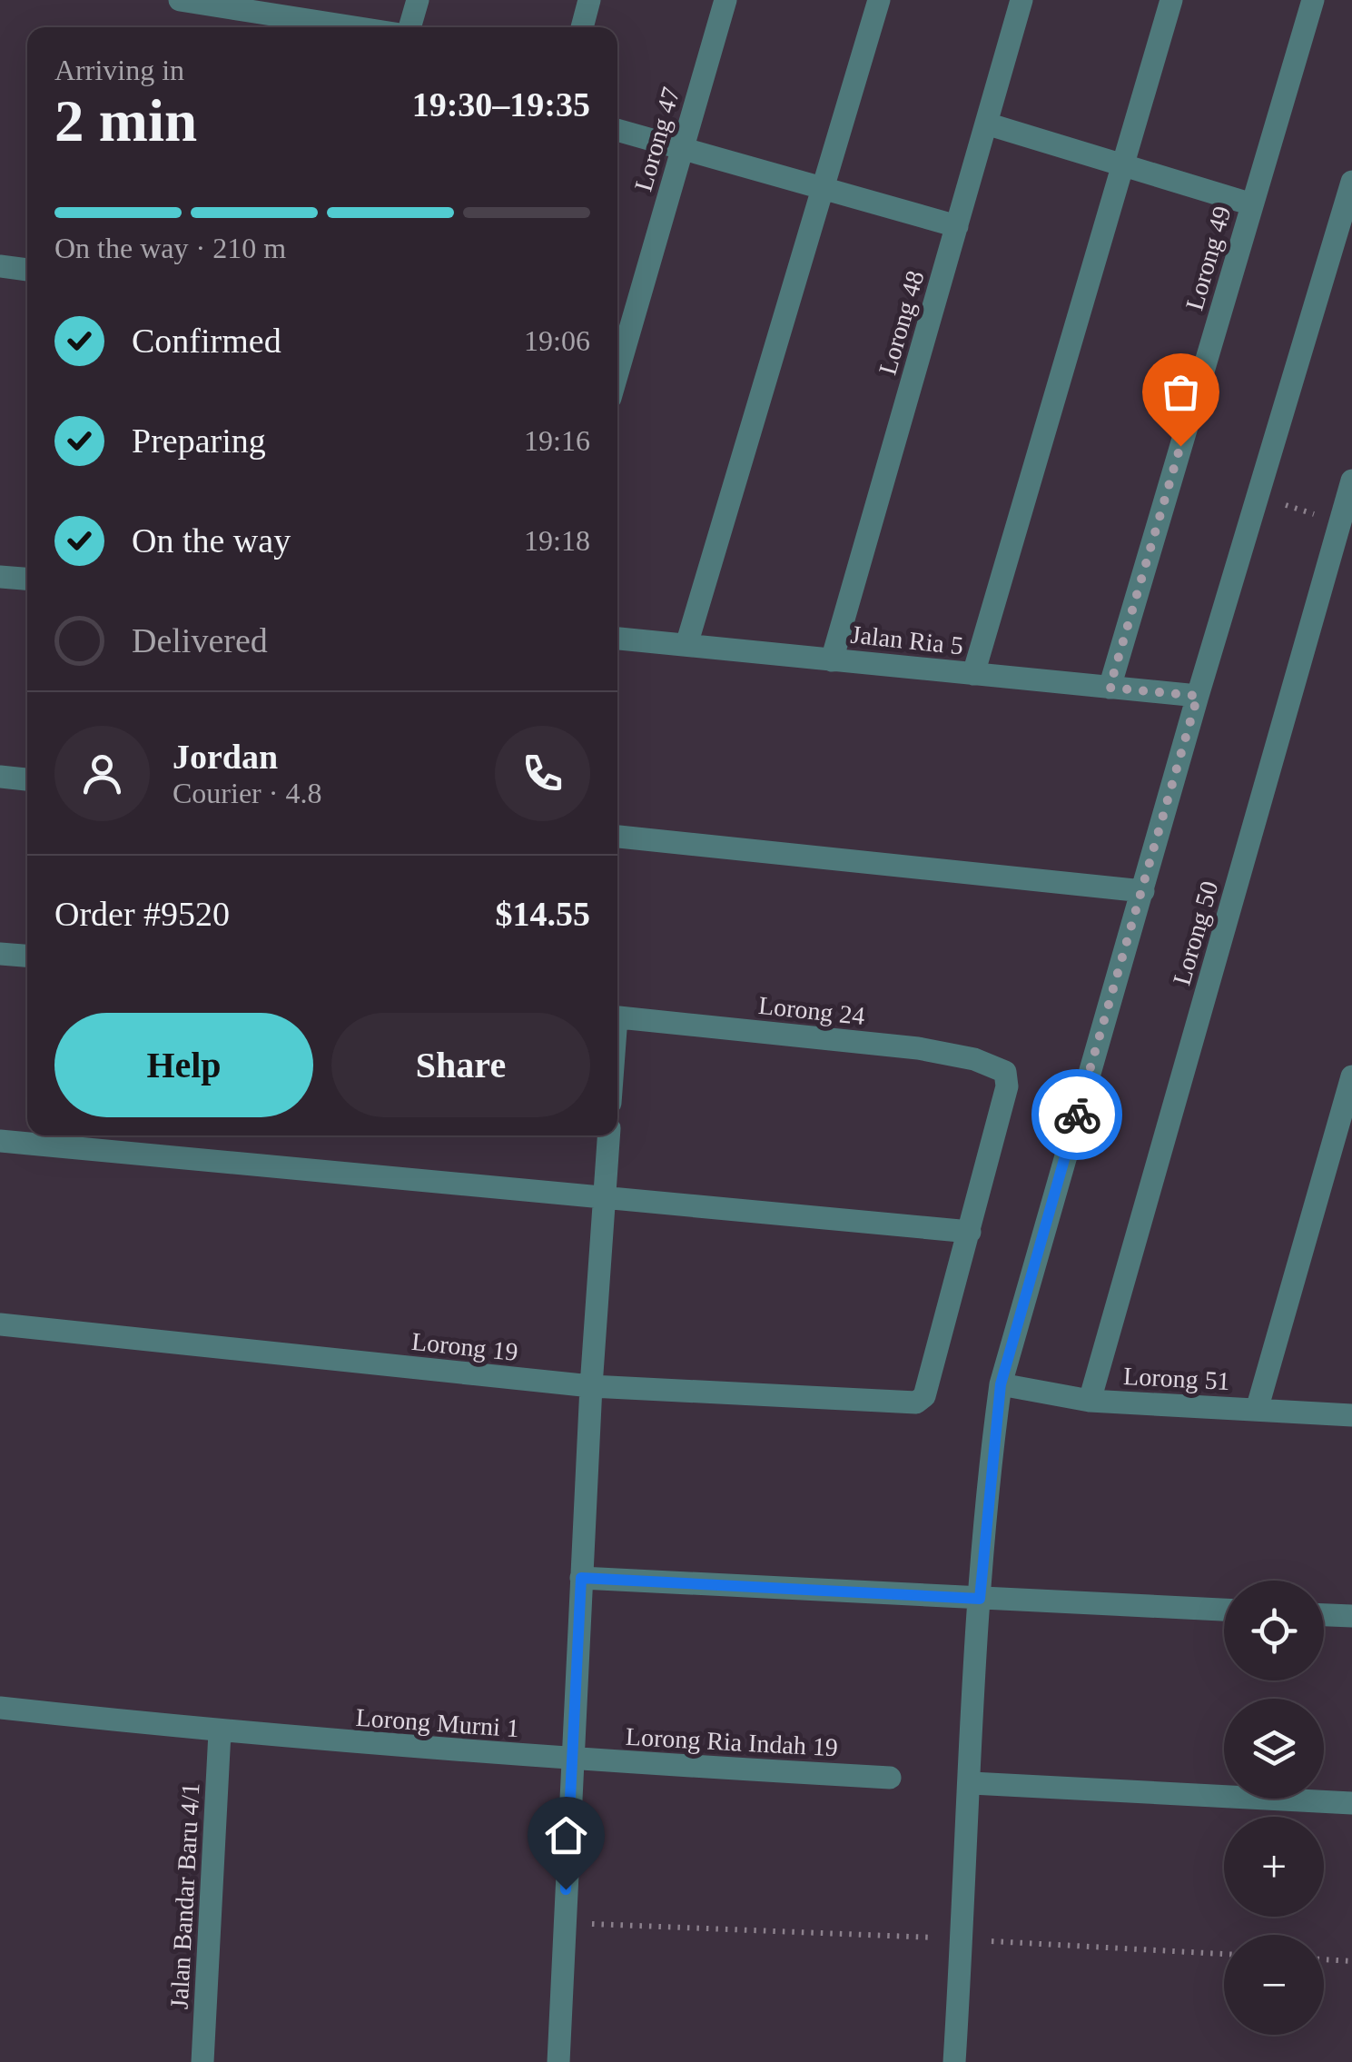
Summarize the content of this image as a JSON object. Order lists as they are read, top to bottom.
{
  "streets": {
    "street": [
      "Lorong 47",
      "Lorong 49",
      "Lorong 48",
      "Jalan Ria 5",
      "Lorong 50",
      "Lorong 24",
      "Lorong 19",
      "Lorong 51",
      "Lorong Murni 1",
      "Lorong Ria Indah 19",
      "Jalan Bandar Baru 4/1"
    ]
  },
  "crossings": [
    ["Lorong 49", "Jalan Ria 5"],
    ["Lorong 48", "Jalan Ria 5"],
    ["Lorong 50", "Lorong 51"],
    ["Lorong 24", "Lorong 19"],
    ["Lorong Murni 1", "Lorong Ria Indah 19"],
    ["Lorong Murni 1", "Jalan Bandar Baru 4/1"]
  ],
  "page": {
    "heading": ["2 min", "Arriving in", "19:30–19:35"],
    "panel": [
      "Jordan",
      "Courier · 4.8",
      "Order #9520",
      "$14.55"
    ],
    "bar": "On the way · 210 m",
    "list": [
      ["Confirmed", "19:06"],
      ["Preparing", "19:16"],
      ["On the way", "19:18"],
      "Delivered"
    ],
    "buttons": ["Help", "Share"],
    "map_buttons": ["+", "−"]
  }
}
